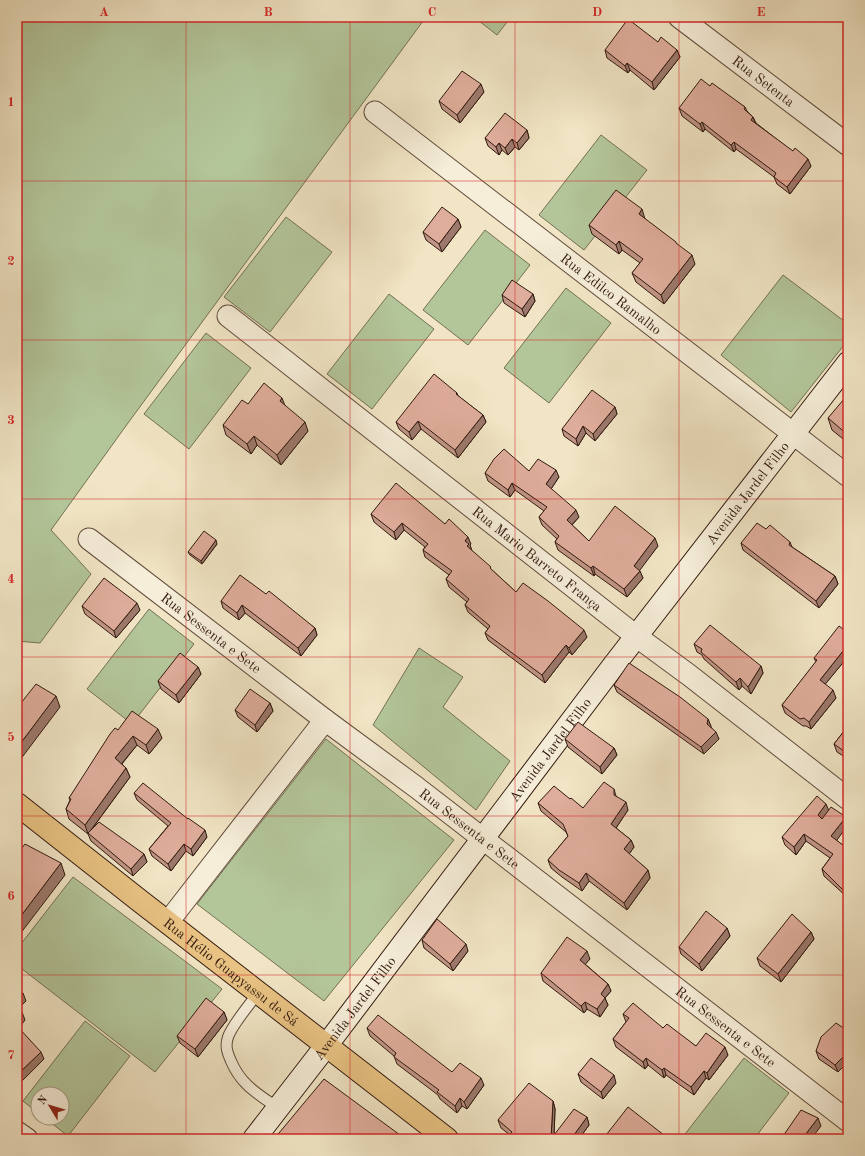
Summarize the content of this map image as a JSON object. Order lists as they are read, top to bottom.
{
  "streets": {
    "main road": ["Avenida Jardel Filho", "Rua Hélio Guapyassu de Sá"],
    "street": [
      "Rua Setenta",
      "Rua Edilco Ramalho",
      "Rua Mario Barreto França",
      "Rua Sessenta e Sete"
    ]
  },
  "crossings": [
    ["Rua Edilco Ramalho", "Avenida Jardel Filho"],
    ["Avenida Jardel Filho", "Rua Mario Barreto França"],
    ["Avenida Jardel Filho", "Rua Sessenta e Sete"],
    ["Avenida Jardel Filho", "Rua Hélio Guapyassu de Sá"]
  ],
  "north": "top left",
  "grid": {
    "columns": [
      "A",
      "B",
      "C",
      "D",
      "E"
    ],
    "rows": [
      "1",
      "2",
      "3",
      "4",
      "5",
      "6",
      "7"
    ]
  }
}
